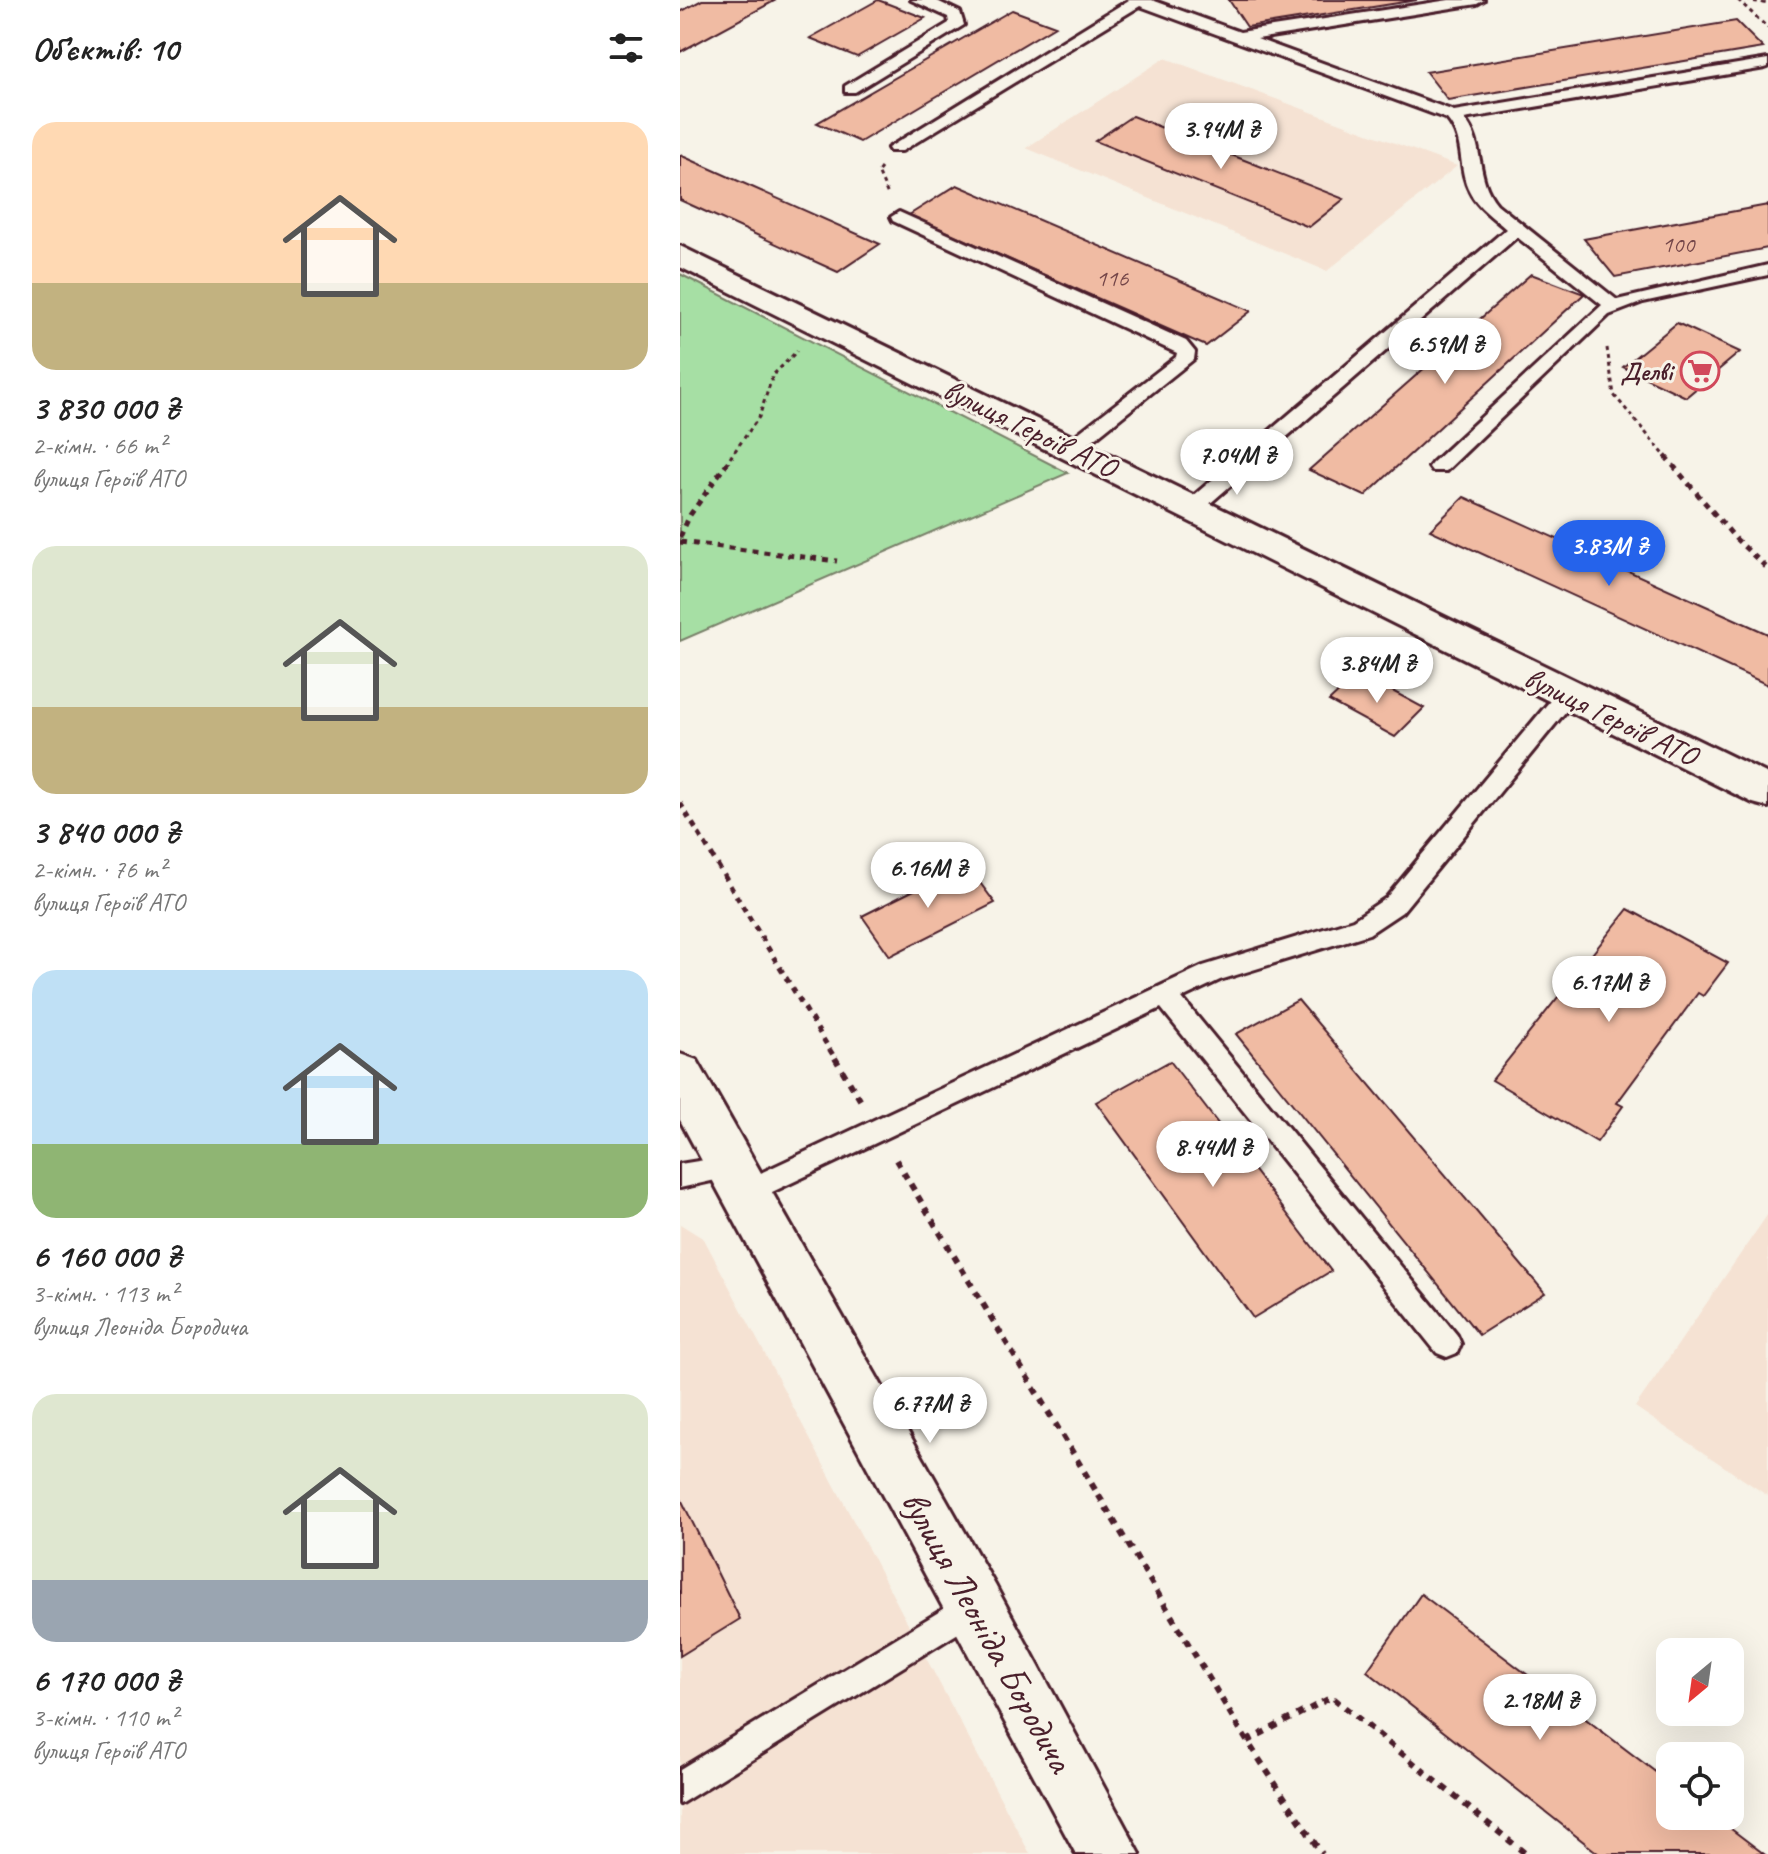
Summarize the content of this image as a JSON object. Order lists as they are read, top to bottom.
{
  "streets": {
    "street": ["вулиця Героїв АТО", "вулиця Леоніда Бородича"]
  },
  "places": {
    "supermarket": ["Делві"]
  },
  "house_numbers": ["100", "116"],
  "north": "bottom left",
  "page": {
    "heading": "Об’єктів: 10",
    "list": [
      {
        "name": "3 830 000 ₴",
        "note": "2-кімн. · 66 m² · вулиця Героїв АТО"
      },
      {
        "name": "3 840 000 ₴",
        "note": "2-кімн. · 76 m² · вулиця Героїв АТО"
      },
      {
        "name": "6 160 000 ₴",
        "note": "3-кімн. · 113 m² · вулиця Леоніда Бородича"
      },
      {
        "name": "6 170 000 ₴",
        "note": "3-кімн. · 110 m² · вулиця Героїв АТО"
      }
    ],
    "price": [
      "3.94M ₴",
      "6.59M ₴",
      "7.04M ₴",
      "3.83M ₴",
      "3.84M ₴",
      "6.16M ₴",
      "6.17M ₴",
      "8.44M ₴",
      "6.77M ₴",
      "2.18M ₴"
    ]
  }
}
